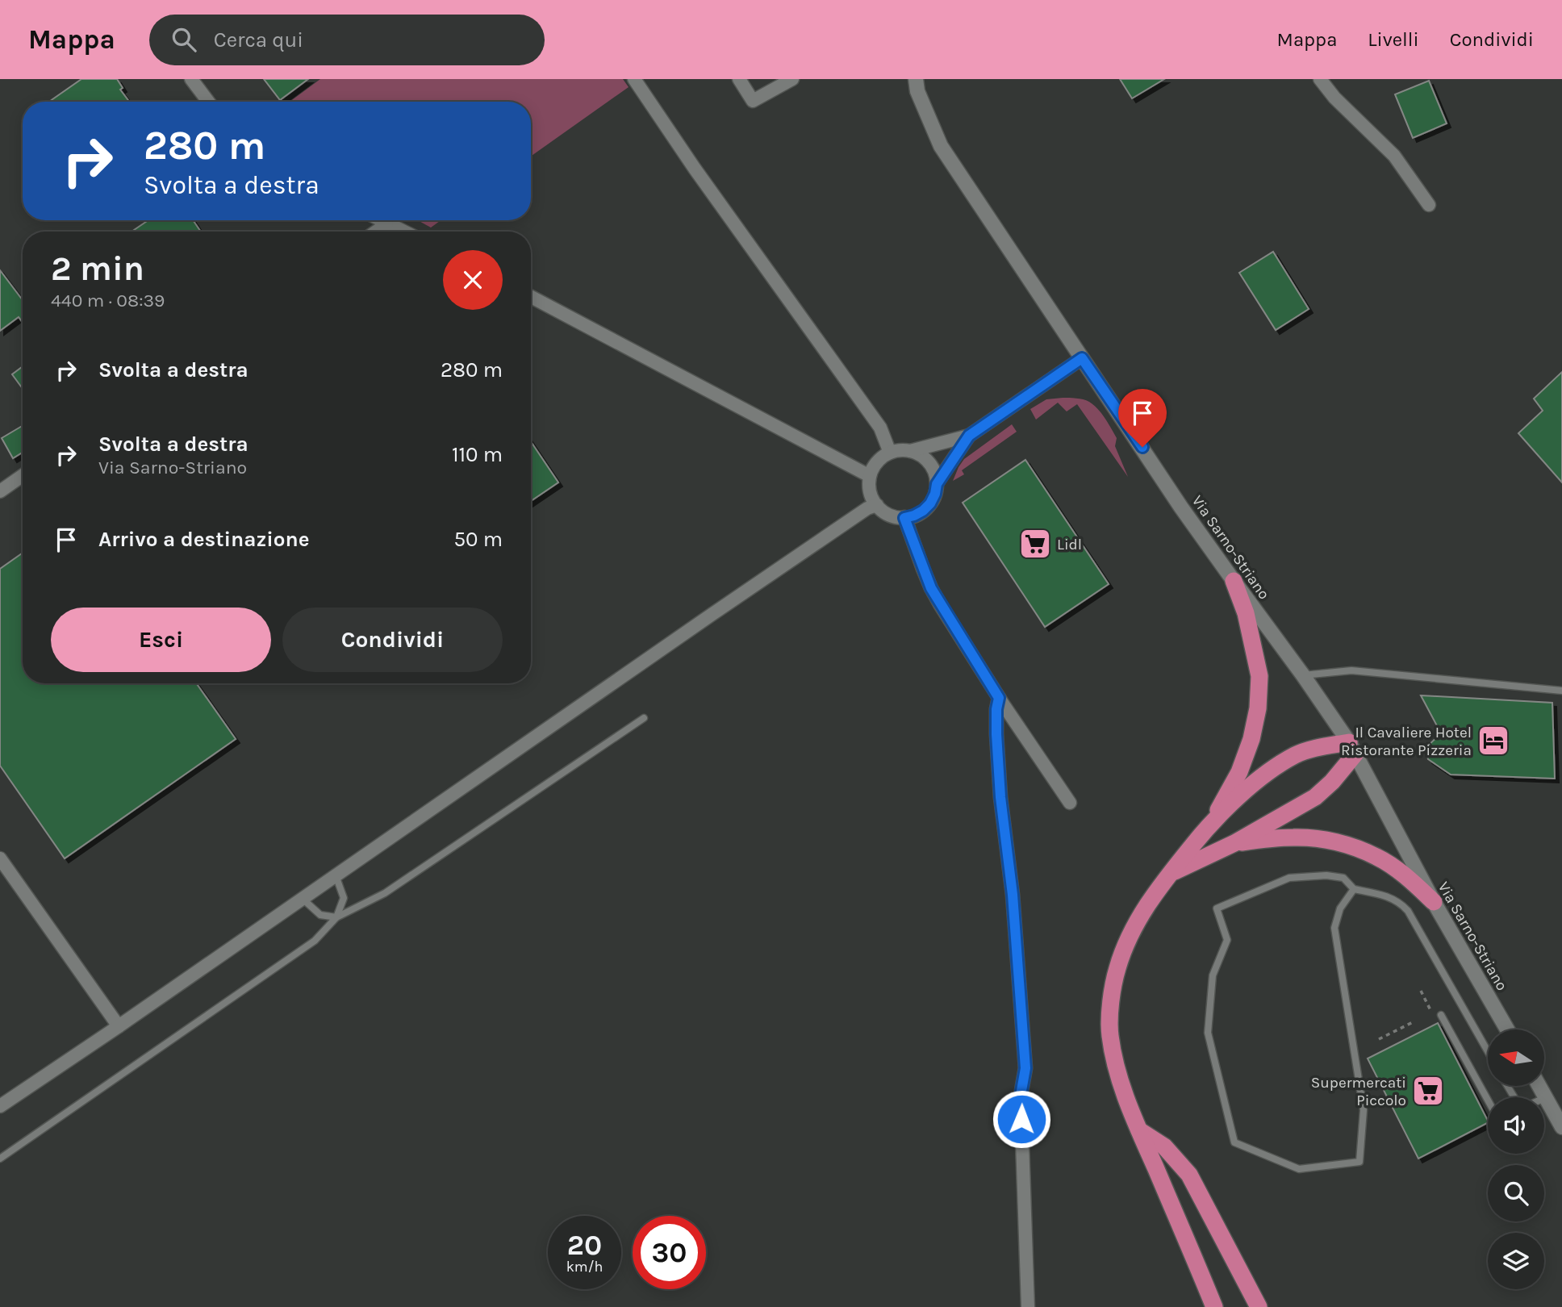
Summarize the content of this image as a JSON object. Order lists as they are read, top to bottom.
{
  "streets": {
    "main road": ["Via Sarno-Striano"]
  },
  "places": {
    "supermarket": ["Lidl", "Supermercati Piccolo"],
    "hotel": ["Il Cavaliere Hotel Ristorante Pizzeria"]
  },
  "north": "left",
  "page": {
    "header": "Mappa",
    "search": "Cerca qui",
    "nav": ["Mappa", "Livelli", "Condividi"],
    "turn": ["280 m", "Svolta a destra"],
    "heading": ["2 min", "440 m · 08:39"],
    "list": [
      {
        "name": "Svolta a destra",
        "value": "280 m"
      },
      {
        "name": "Svolta a destra",
        "note": "Via Sarno-Striano",
        "value": "110 m"
      },
      {
        "name": "Arrivo a destinazione",
        "value": "50 m"
      }
    ],
    "buttons": ["Esci", "Condividi"],
    "speed": "20 km/h",
    "limit": "30"
  }
}
